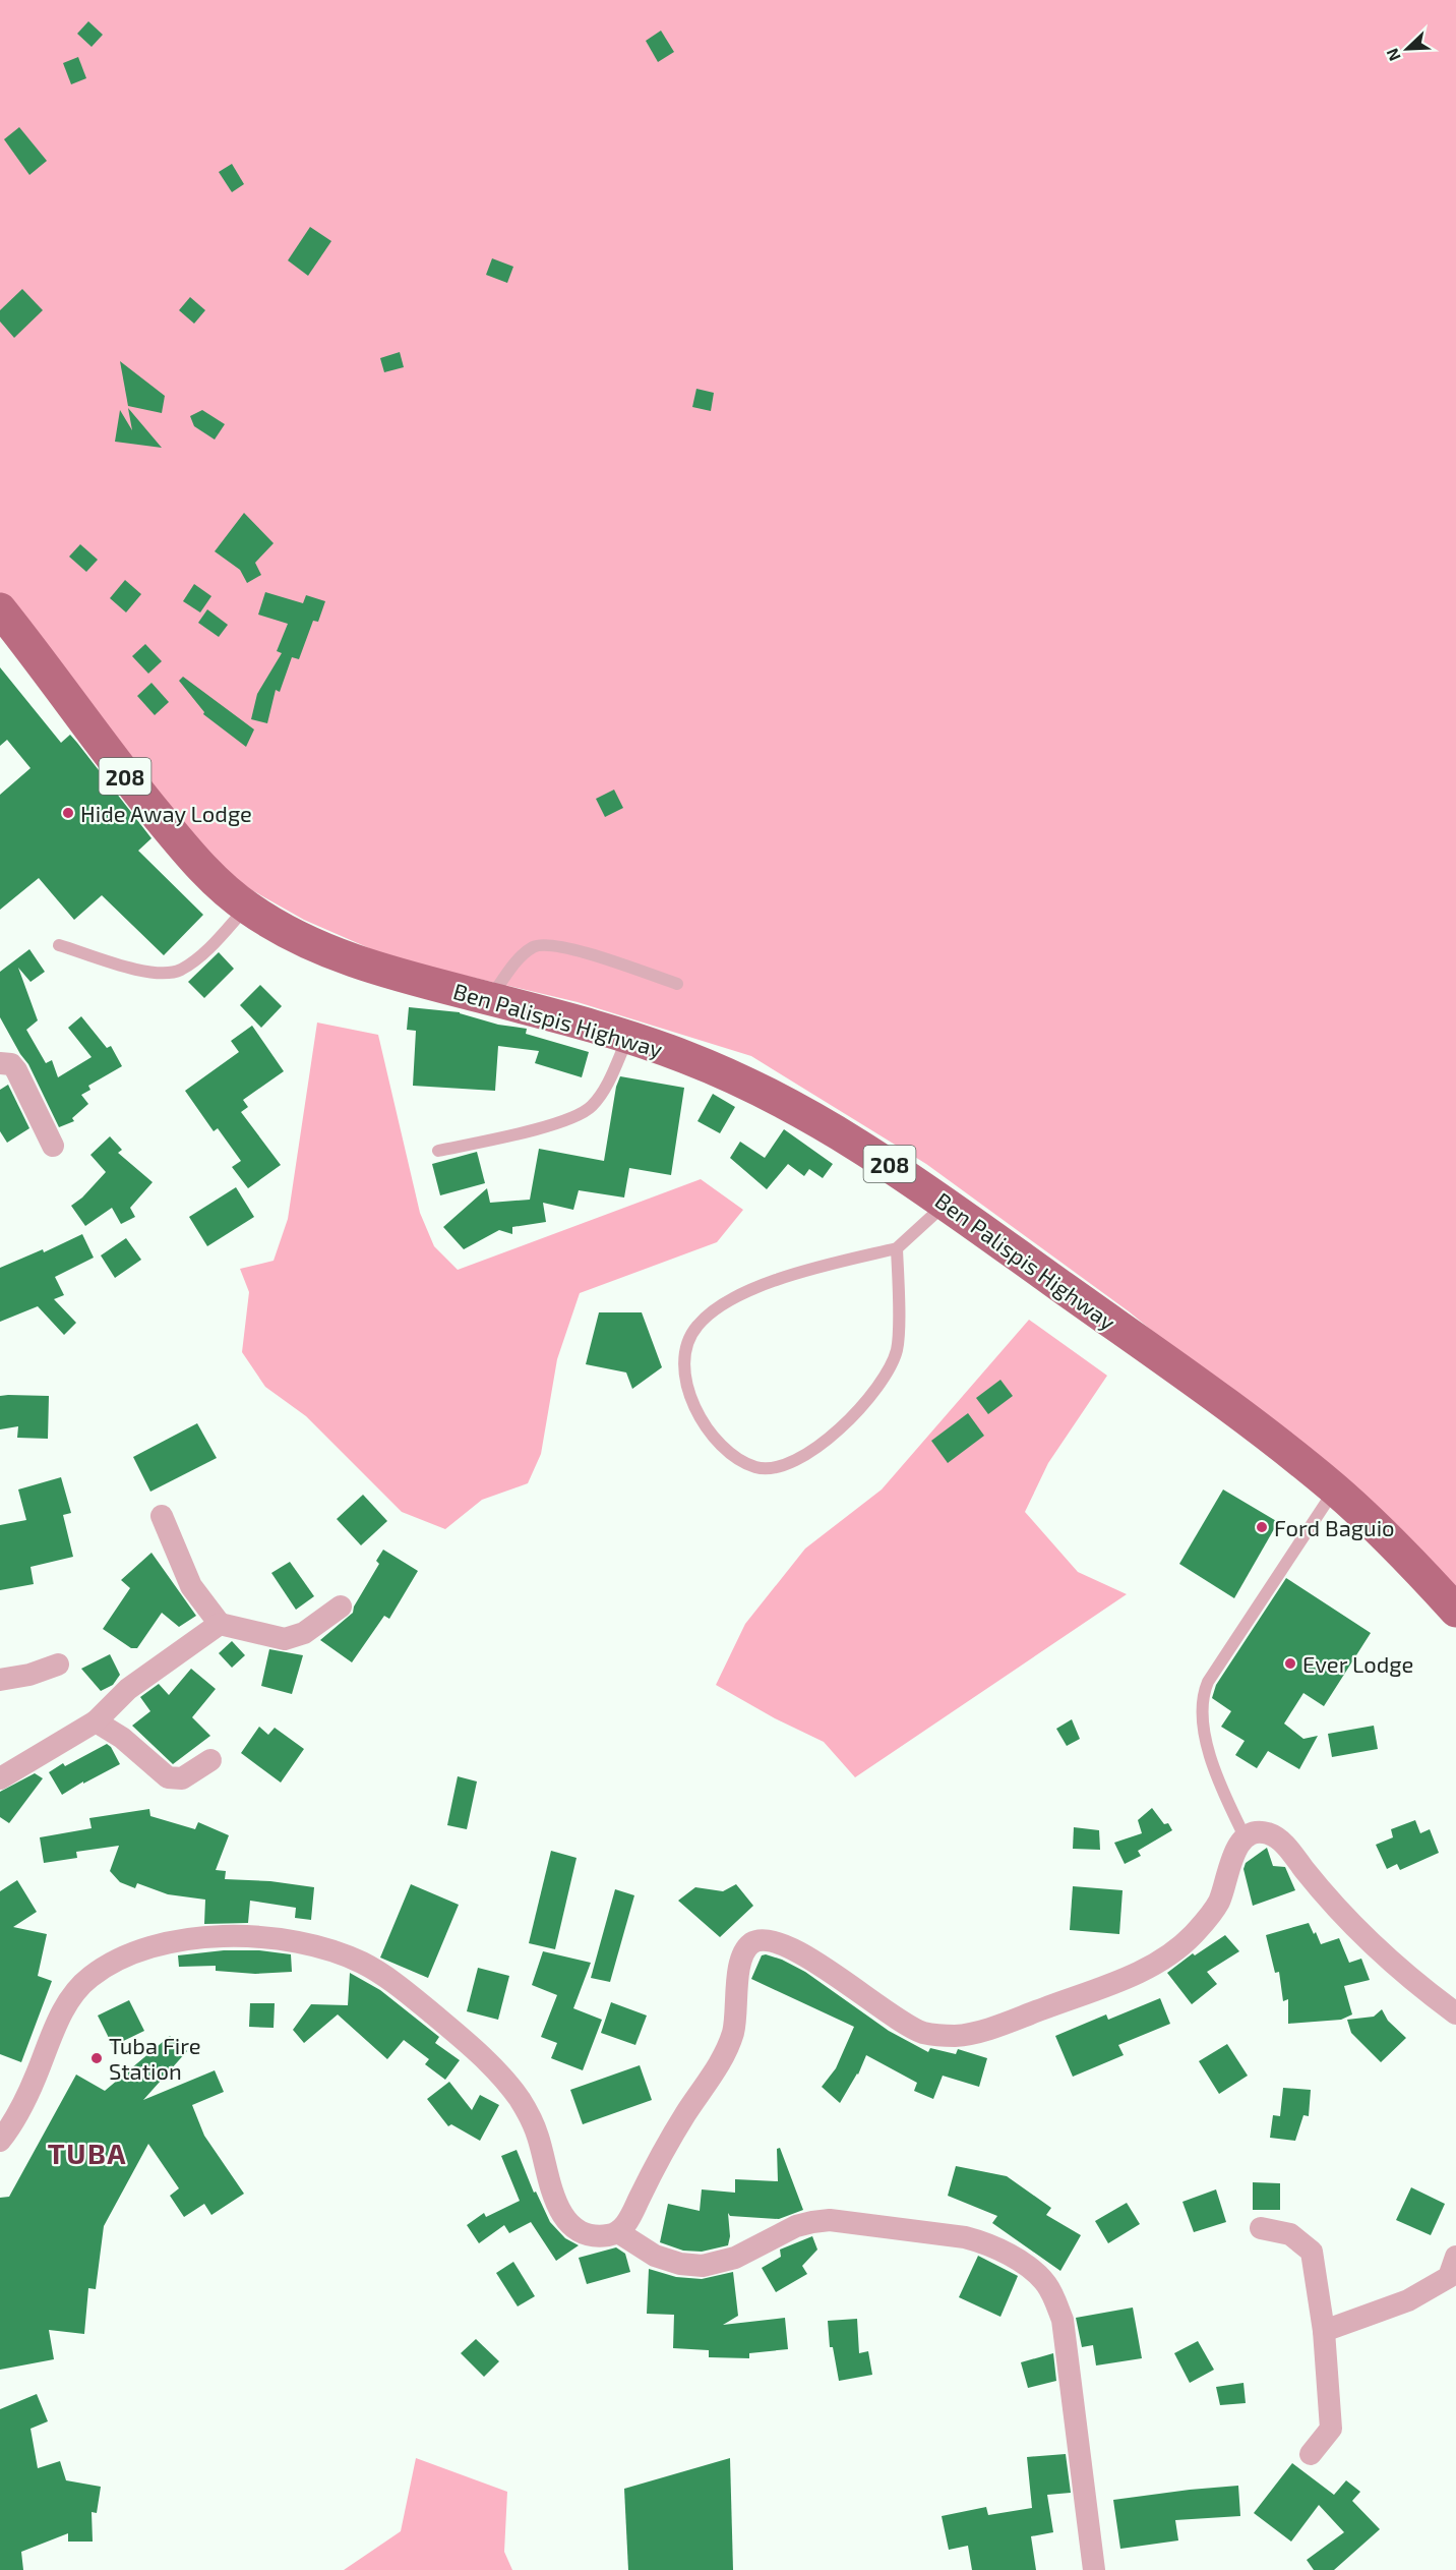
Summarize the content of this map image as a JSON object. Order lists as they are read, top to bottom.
{
  "streets": {
    "main road": ["208", "Ben Palispis Highway"]
  },
  "districts": ["TUBA"],
  "places": [
    "Hide Away Lodge",
    "Ford Baguio",
    "Ever Lodge",
    "Tuba Fire Station"
  ],
  "north": "bottom left"
}
